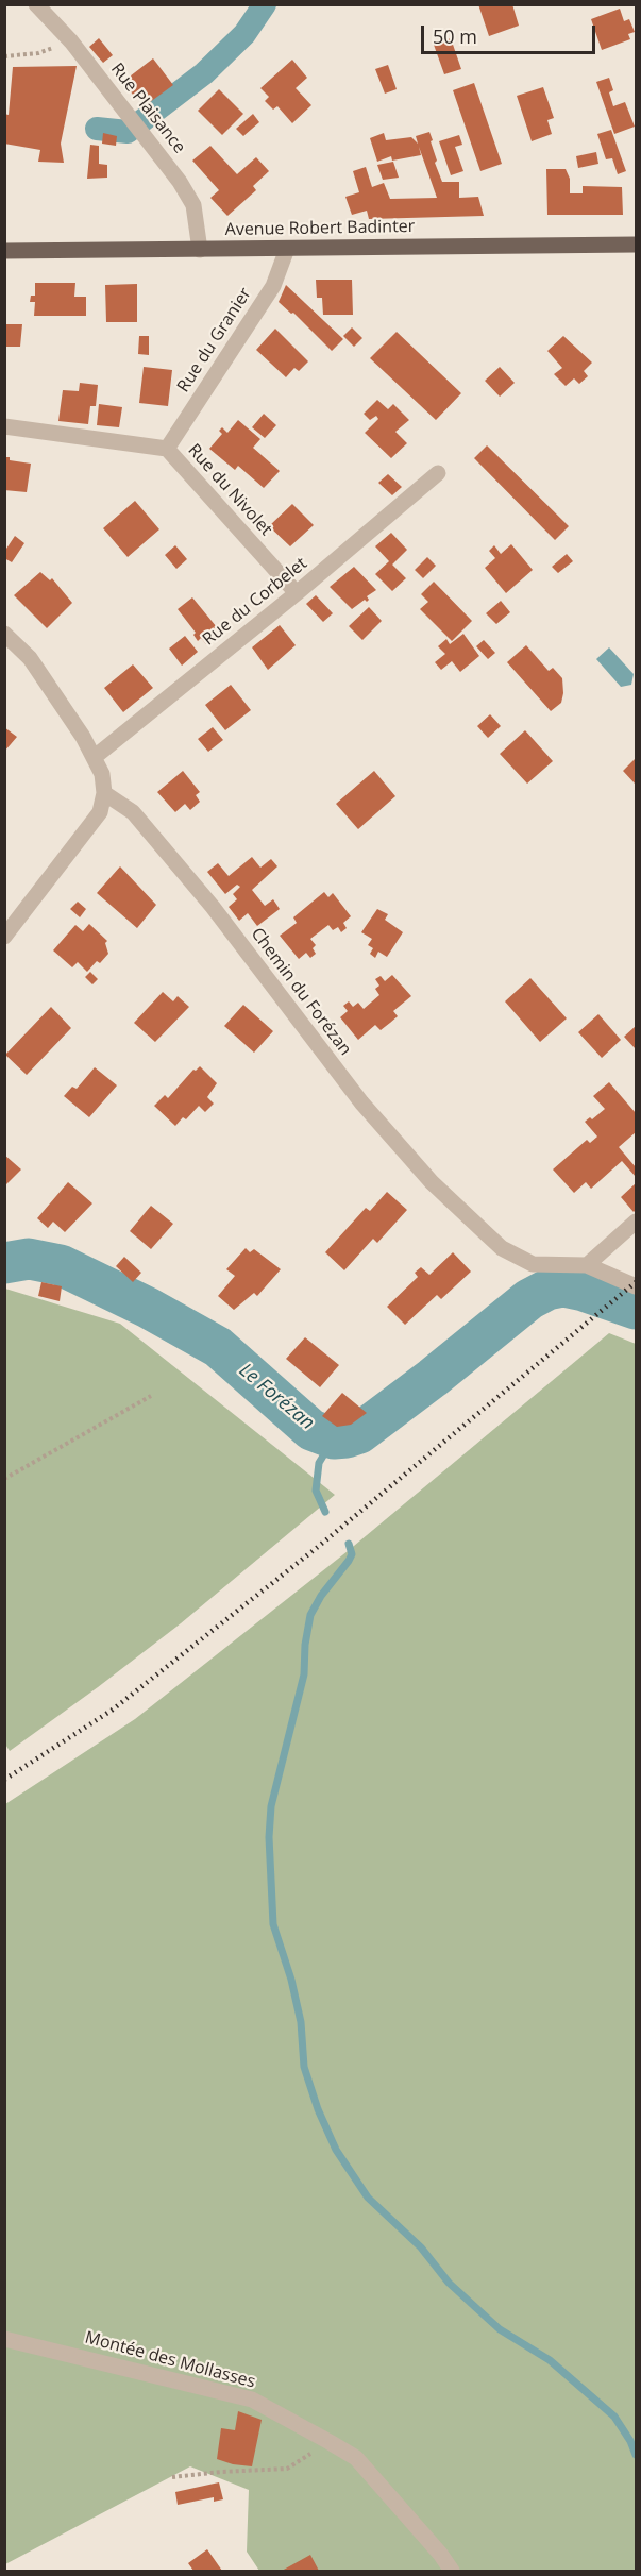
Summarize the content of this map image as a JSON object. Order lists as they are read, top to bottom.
{
  "streets": {
    "main road": ["Avenue Robert Badinter"],
    "street": [
      "Rue Plaisance",
      "Rue du Granier",
      "Rue du Nivolet",
      "Rue du Corbelet",
      "Chemin du Forézan",
      "Montée des Mollasses"
    ]
  },
  "crossings": [
    ["Rue Plaisance", "Avenue Robert Badinter"],
    ["Avenue Robert Badinter", "Rue du Granier"],
    ["Rue du Granier", "Rue du Nivolet"],
    ["Rue du Nivolet", "Rue du Corbelet"]
  ],
  "water": ["Le Forézan"],
  "scale_bar": "50 m"
}
